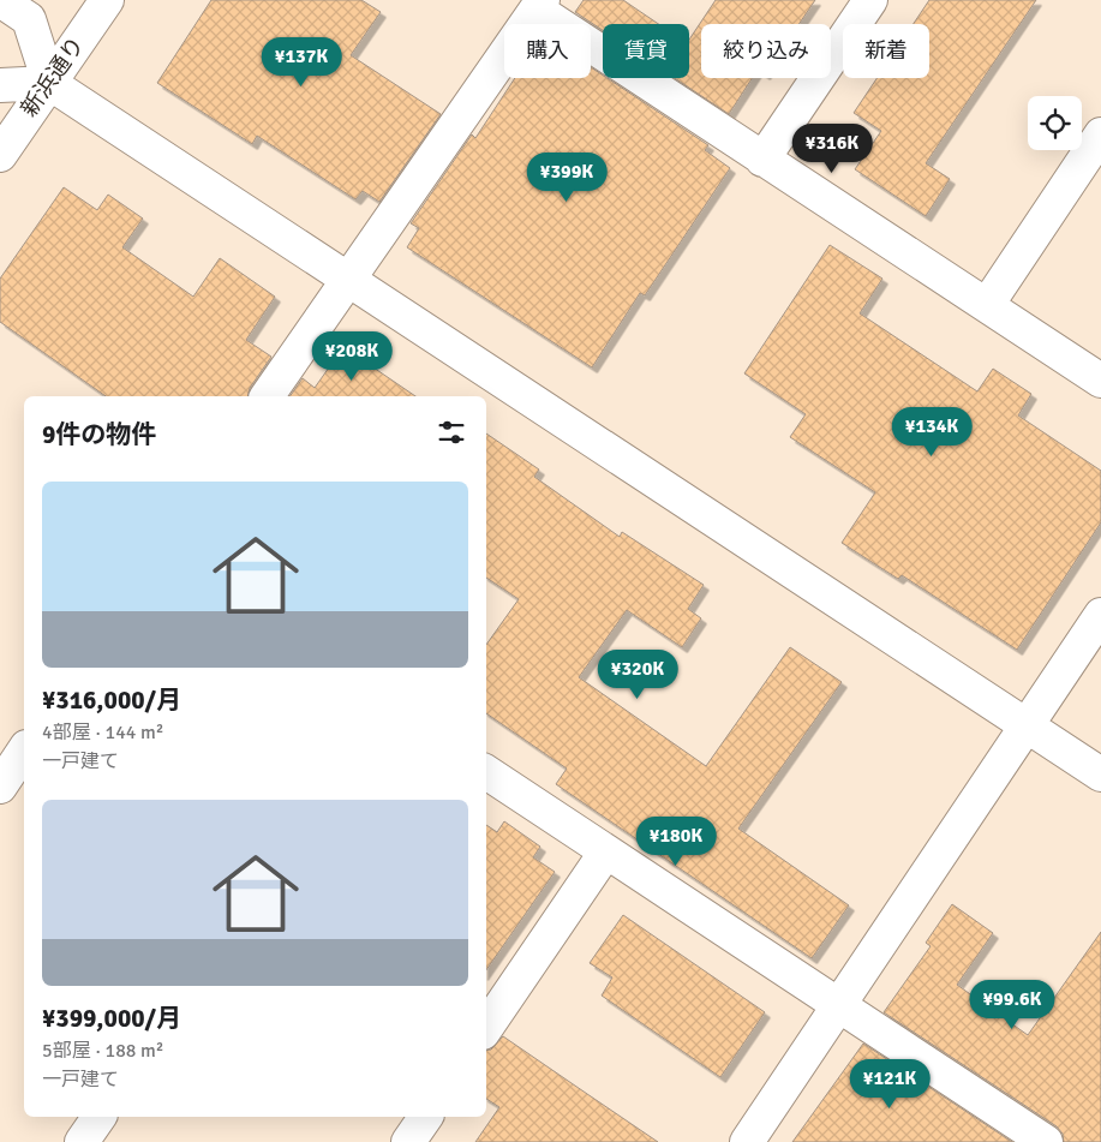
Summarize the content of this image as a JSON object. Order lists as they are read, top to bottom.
{
  "streets": {
    "street": ["新浜通り"]
  },
  "page": {
    "chip": [
      "購入",
      "賃貸",
      "絞り込み",
      "新着"
    ],
    "price": [
      "¥137K",
      "¥316K",
      "¥399K",
      "¥208K",
      "¥134K",
      "¥320K",
      "¥180K",
      "¥99.6K",
      "¥121K"
    ],
    "heading": "9件の物件",
    "list": [
      {
        "name": "¥316,000/月",
        "note": "4部屋 · 144 m² · 一戸建て"
      },
      {
        "name": "¥399,000/月",
        "note": "5部屋 · 188 m² · 一戸建て"
      }
    ]
  }
}
